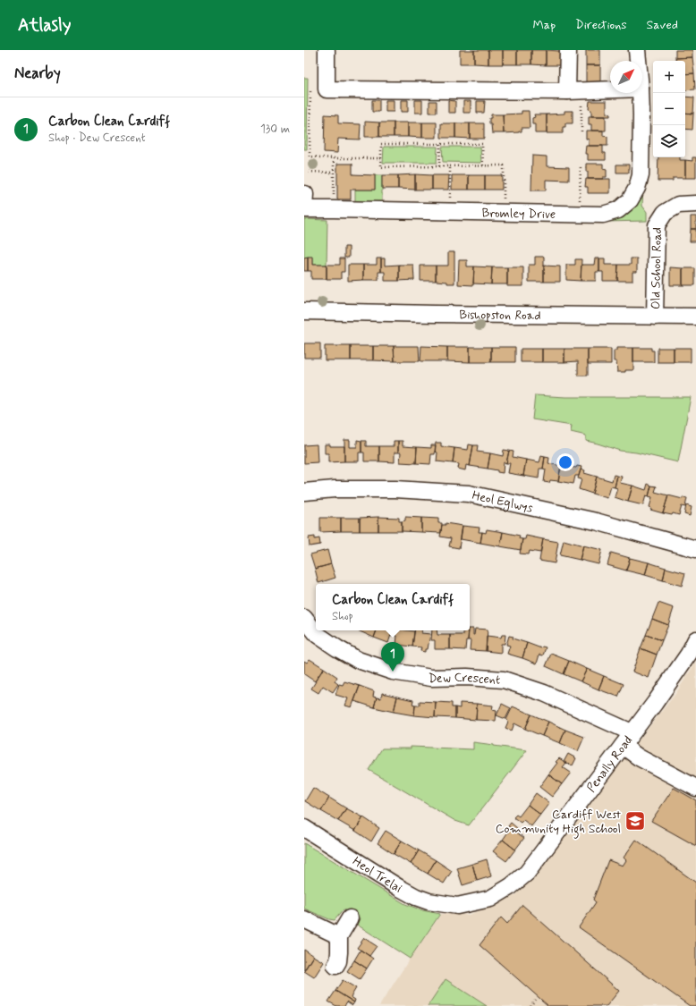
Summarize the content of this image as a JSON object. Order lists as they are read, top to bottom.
{
  "streets": {
    "street": [
      "Bromley Drive",
      "Old School Road",
      "Bishopston Road",
      "Heol Eglwys",
      "Dew Crescent",
      "Penally Road",
      "Heol Trelai"
    ]
  },
  "crossings": [
    ["Old School Road", "Bishopston Road"],
    ["Dew Crescent", "Penally Road"],
    ["Penally Road", "Heol Trelai"]
  ],
  "places": {
    "school or university": ["Cardiff West Community High School"]
  },
  "north": "top right",
  "page": {
    "header": "Atlasly",
    "nav": ["Map", "Directions", "Saved"],
    "heading": "Nearby",
    "map_buttons": ["+", "−"],
    "list": [
      {
        "mark": "1",
        "name": "Carbon Clean Cardiff",
        "note": "Shop · Dew Crescent",
        "value": "130 m"
      }
    ],
    "popup": ["Carbon Clean Cardiff", "Shop"],
    "pins": "1"
  }
}
